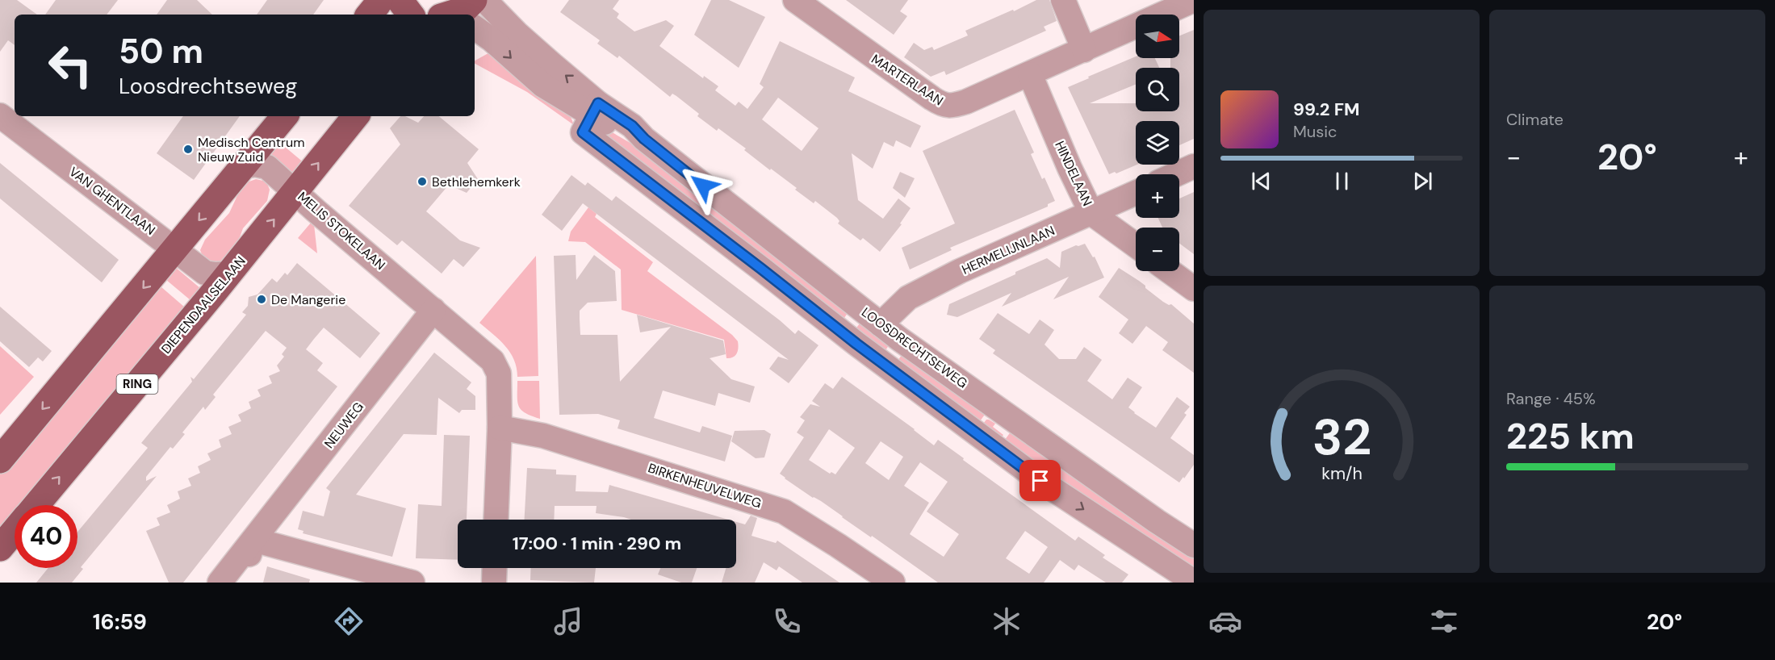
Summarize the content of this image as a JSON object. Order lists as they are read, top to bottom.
{
  "streets": {
    "main road": ["DIEPENDAALSELAAN", "RING"],
    "street": [
      "MARTERLAAN",
      "HINDELAAN",
      "VAN GHENTLAAN",
      "MELIS STOKELAAN",
      "HERMELIJNLAAN",
      "LOOSDRECHTSEWEG",
      "NEUWEG",
      "BIRKENHEUVELWEG"
    ]
  },
  "crossings": [
    ["MARTERLAAN", "HINDELAAN"],
    ["HINDELAAN", "HERMELIJNLAAN"],
    ["VAN GHENTLAAN", "DIEPENDAALSELAAN"],
    ["MELIS STOKELAAN", "DIEPENDAALSELAAN"],
    ["MELIS STOKELAAN", "NEUWEG"],
    ["MELIS STOKELAAN", "BIRKENHEUVELWEG"],
    ["HERMELIJNLAAN", "LOOSDRECHTSEWEG"]
  ],
  "places": ["Medisch Centrum Nieuw Zuid", "Bethlehemkerk", "De Mangerie"],
  "north": "right",
  "page": {
    "tile": [
      "Climate",
      ["Range · 45%", "225 km"]
    ],
    "map_buttons": ["+", "−"],
    "turn": ["50 m", "Loosdrechtseweg"],
    "song": ["99.2 FM", "Music"],
    "heat": ["−", "20°", "+"],
    "limit": "40",
    "trip": "17:00 · 1 min · 290 m",
    "tabs": ["16:59", "20°"],
    "gauge": ["32", "km/h"]
  }
}
